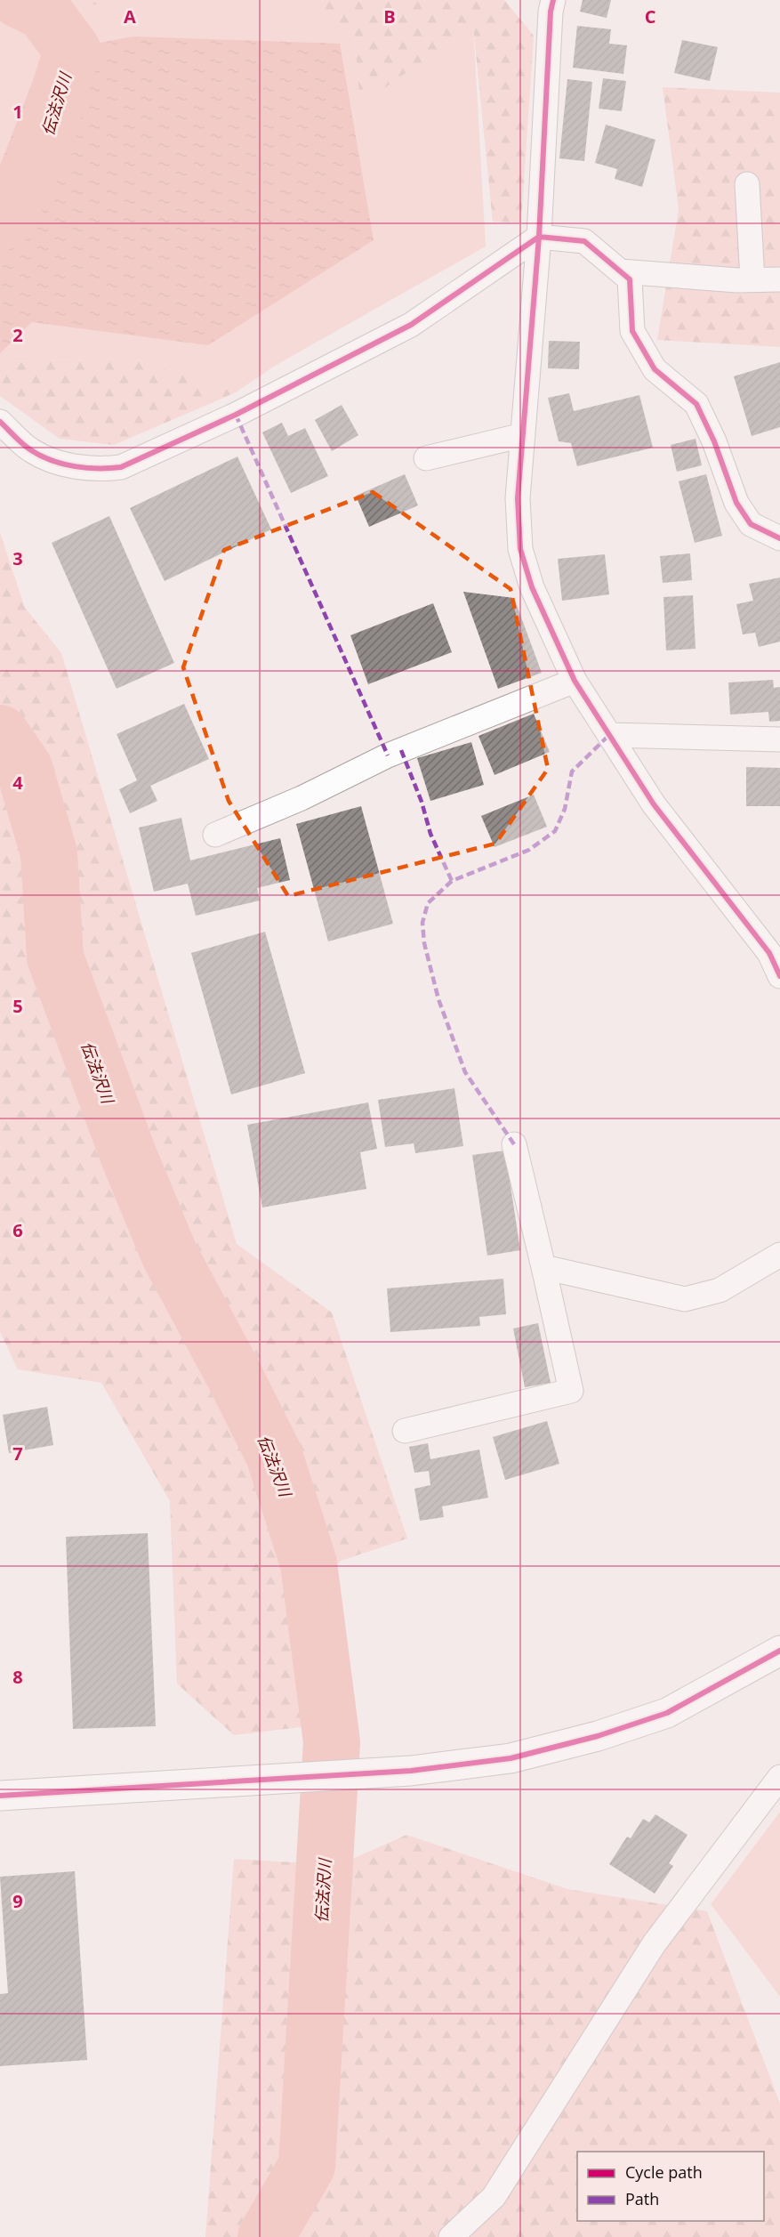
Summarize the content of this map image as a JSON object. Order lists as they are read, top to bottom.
{
  "water": ["伝法沢川"],
  "legend": ["Cycle path", "Path"],
  "grid": {
    "columns": ["A", "B", "C"],
    "rows": [
      "1",
      "2",
      "3",
      "4",
      "5",
      "6",
      "7",
      "8",
      "9"
    ]
  }
}
